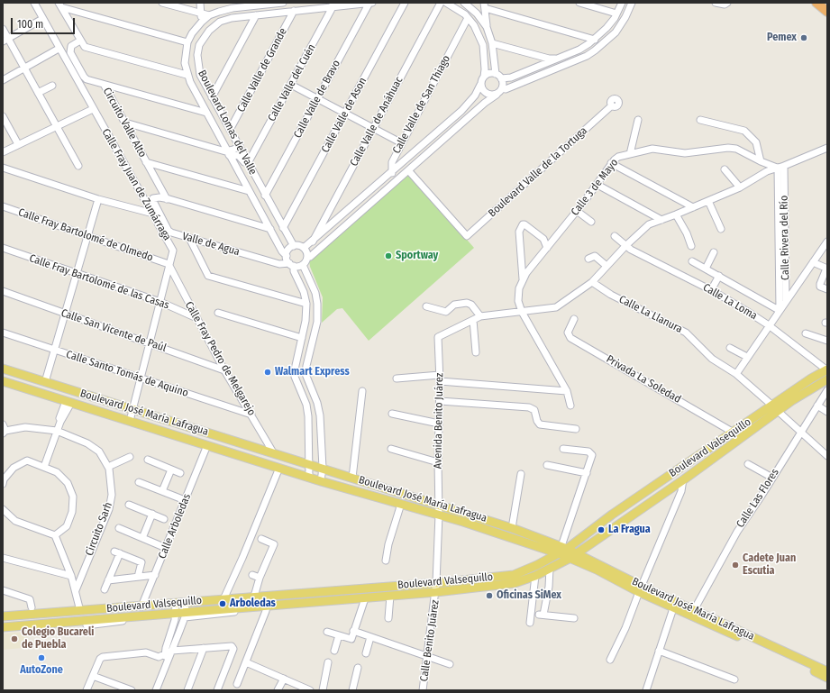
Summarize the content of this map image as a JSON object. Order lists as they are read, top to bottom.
{
  "streets": {
    "main road": ["Boulevard José María Lafragua", "Boulevard Valsequillo"],
    "street": [
      "Calle Valle de Grande",
      "Calle Valle del Cuén",
      "Calle Valle de Bravo",
      "Calle Valle de San Thiago",
      "Calle Valle de Ason",
      "Calle Valle de Anáhuac",
      "Circuito Valle Alto",
      "Boulevard Lomas del Valle",
      "Boulevard Valle de la Tortuga",
      "Calle Fray Juan de Zumárraga",
      "Calle 3 de Mayo",
      "Calle Fray Bartolomé de Olmedo",
      "Calle Rivera del Río",
      "Valle de Agua",
      "Calle Fray Bartolomé de las Casas",
      "Calle La Loma",
      "Calle La Llanura",
      "Calle San Vicente de Paúl",
      "Calle Fray Pedro de Melgarejo",
      "Calle Santo Tomás de Aquino",
      "Privada La Soledad",
      "Avenida Benito Juárez",
      "Calle Las Flores",
      "Calle Arboledas",
      "Circuito Sarh",
      "Calle Benito Juárez"
    ]
  },
  "crossings": [
    ["Calle Valle de Grande", "Boulevard Lomas del Valle"],
    ["Calle Valle del Cuén", "Boulevard Lomas del Valle"],
    ["Calle Valle de Bravo", "Boulevard Lomas del Valle"],
    ["Calle Valle de Ason", "Boulevard Lomas del Valle"],
    ["Circuito Valle Alto", "Valle de Agua"],
    ["Boulevard Lomas del Valle", "Valle de Agua"],
    ["Calle Fray Juan de Zumárraga", "Calle Fray Bartolomé de Olmedo"],
    ["Calle Fray Juan de Zumárraga", "Calle Fray Bartolomé de las Casas"],
    ["Calle Fray Juan de Zumárraga", "Calle San Vicente de Paúl"],
    ["Calle Fray Juan de Zumárraga", "Calle Fray Pedro de Melgarejo"],
    ["Calle Fray Juan de Zumárraga", "Calle Santo Tomás de Aquino"],
    ["Calle Fray Juan de Zumárraga", "Boulevard José María Lafragua"],
    ["Calle 3 de Mayo", "Calle Rivera del Río"],
    ["Calle Fray Bartolomé de Olmedo", "Calle Fray Pedro de Melgarejo"],
    ["Calle Fray Bartolomé de las Casas", "Calle Fray Pedro de Melgarejo"],
    ["Calle La Loma", "Boulevard Valsequillo"],
    ["Calle La Llanura", "Boulevard Valsequillo"],
    ["Calle La Llanura", "Calle Las Flores"],
    ["Calle San Vicente de Paúl", "Calle Fray Pedro de Melgarejo"],
    ["Calle Fray Pedro de Melgarejo", "Calle Santo Tomás de Aquino"],
    ["Calle Fray Pedro de Melgarejo", "Boulevard José María Lafragua"],
    ["Privada La Soledad", "Boulevard Valsequillo"],
    ["Boulevard José María Lafragua", "Avenida Benito Juárez"],
    ["Boulevard José María Lafragua", "Boulevard Valsequillo"],
    ["Boulevard José María Lafragua", "Calle Las Flores"],
    ["Boulevard José María Lafragua", "Calle Arboledas"],
    ["Boulevard José María Lafragua", "Calle Benito Juárez"],
    ["Avenida Benito Juárez", "Calle Benito Juárez"],
    ["Boulevard Valsequillo", "Calle Arboledas"],
    ["Boulevard Valsequillo", "Calle Benito Juárez"]
  ],
  "places": [
    "Pemex",
    "Sportway",
    "Walmart Express",
    "La Fragua",
    "Cadete Juan Escutia",
    "Oficinas SiMex",
    "Arboledas",
    "Colegio Bucareli de Puebla",
    "AutoZone"
  ],
  "scale_bar": "100 m"
}
